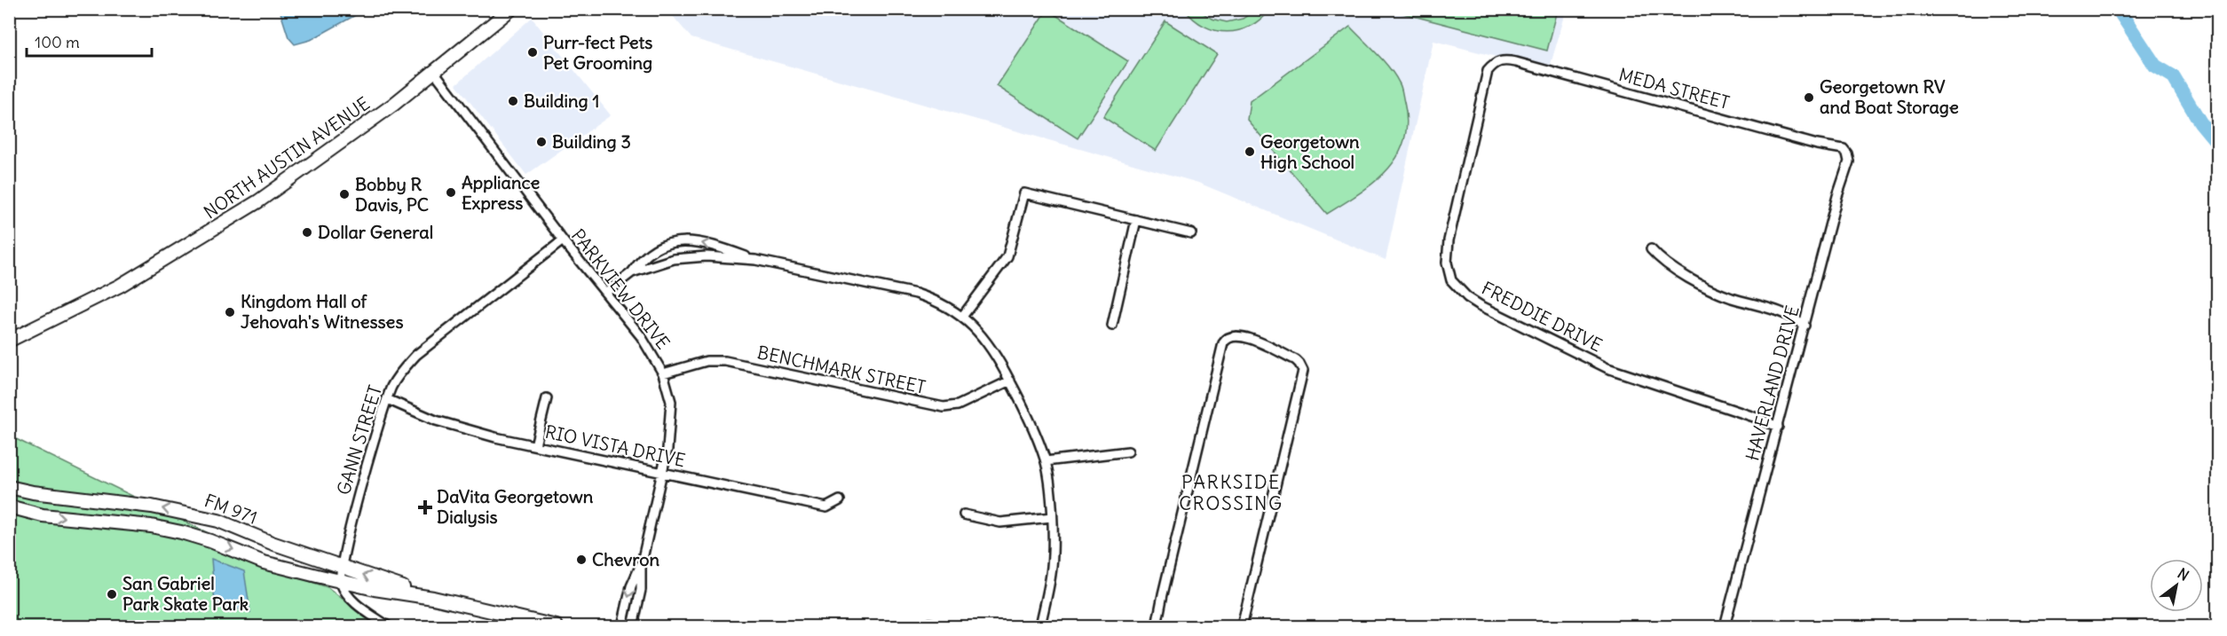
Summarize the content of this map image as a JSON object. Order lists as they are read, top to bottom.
{
  "streets": {
    "main road": ["NORTH AUSTIN AVENUE", "FM 971"],
    "street": [
      "MEDA STREET",
      "PARKVIEW DRIVE",
      "FREDDIE DRIVE",
      "BENCHMARK STREET",
      "HAVERLAND DRIVE",
      "GANN STREET",
      "RIO VISTA DRIVE"
    ]
  },
  "crossings": [
    ["MEDA STREET", "FREDDIE DRIVE"],
    ["MEDA STREET", "HAVERLAND DRIVE"],
    ["NORTH AUSTIN AVENUE", "PARKVIEW DRIVE"],
    ["PARKVIEW DRIVE", "BENCHMARK STREET"],
    ["PARKVIEW DRIVE", "GANN STREET"],
    ["PARKVIEW DRIVE", "RIO VISTA DRIVE"],
    ["FREDDIE DRIVE", "HAVERLAND DRIVE"],
    ["GANN STREET", "RIO VISTA DRIVE"],
    ["GANN STREET", "FM 971"]
  ],
  "districts": ["PARKSIDE CROSSING"],
  "places": {
    "other": [
      "Purr-fect Pets Pet Grooming",
      "Georgetown RV and Boat Storage",
      "Building 1",
      "Building 3",
      "Georgetown High School",
      "Appliance Express",
      "Bobby R Davis, PC",
      "Dollar General",
      "Kingdom Hall of Jehovah's Witnesses",
      "Chevron",
      "San Gabriel Park Skate Park"
    ],
    "health": ["DaVita Georgetown Dialysis"]
  },
  "scale_bar": "100 m",
  "north": "top right"
}
